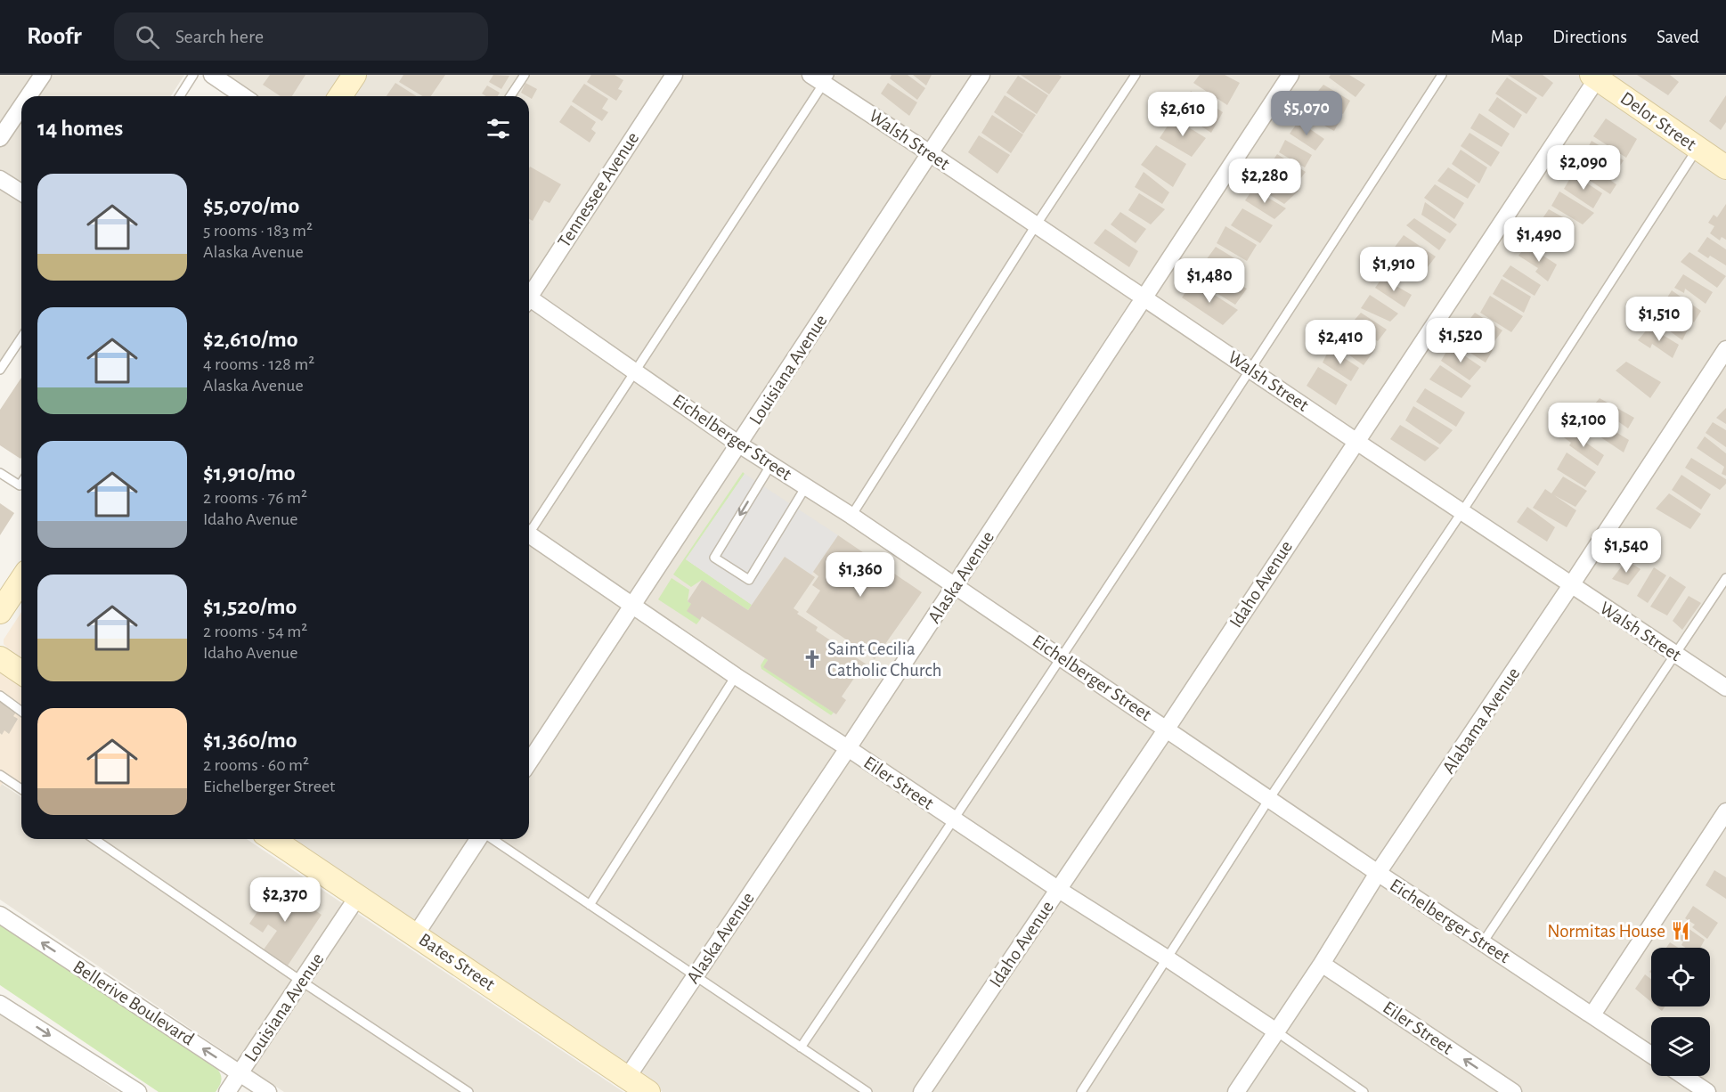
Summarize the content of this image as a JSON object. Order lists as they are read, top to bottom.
{
  "streets": {
    "main road": ["Delor Street", "Bates Street"],
    "street": [
      "Walsh Street",
      "Tennessee Avenue",
      "Louisiana Avenue",
      "Eichelberger Street",
      "Alaska Avenue",
      "Idaho Avenue",
      "Alabama Avenue",
      "Eiler Street",
      "Bellerive Boulevard"
    ]
  },
  "crossings": [
    ["Delor Street", "Idaho Avenue"],
    ["Walsh Street", "Louisiana Avenue"],
    ["Walsh Street", "Alaska Avenue"],
    ["Walsh Street", "Idaho Avenue"],
    ["Walsh Street", "Alabama Avenue"],
    ["Louisiana Avenue", "Eichelberger Street"],
    ["Louisiana Avenue", "Eiler Street"],
    ["Louisiana Avenue", "Bates Street"],
    ["Louisiana Avenue", "Bellerive Boulevard"],
    ["Eichelberger Street", "Alaska Avenue"],
    ["Eichelberger Street", "Idaho Avenue"],
    ["Eichelberger Street", "Alabama Avenue"],
    ["Alaska Avenue", "Eiler Street"],
    ["Alaska Avenue", "Bates Street"],
    ["Idaho Avenue", "Eiler Street"],
    ["Alabama Avenue", "Eiler Street"]
  ],
  "places": {
    "church": ["Saint Cecilia Catholic Church"],
    "restaurant": ["Normitas House"]
  },
  "page": {
    "header": "Roofr",
    "search": "Search here",
    "nav": ["Map", "Directions", "Saved"],
    "price": [
      "$5,070",
      "$2,610",
      "$2,090",
      "$2,280",
      "$1,490",
      "$1,910",
      "$1,480",
      "$1,510",
      "$1,520",
      "$2,410",
      "$2,100",
      "$1,540",
      "$1,360",
      "$2,370"
    ],
    "heading": "14 homes",
    "list": [
      {
        "name": "$5,070/mo",
        "note": "5 rooms · 183 m² · Alaska Avenue"
      },
      {
        "name": "$2,610/mo",
        "note": "4 rooms · 128 m² · Alaska Avenue"
      },
      {
        "name": "$1,910/mo",
        "note": "2 rooms · 76 m² · Idaho Avenue"
      },
      {
        "name": "$1,520/mo",
        "note": "2 rooms · 54 m² · Idaho Avenue"
      },
      {
        "name": "$1,360/mo",
        "note": "2 rooms · 60 m² · Eichelberger Street"
      }
    ]
  }
}
